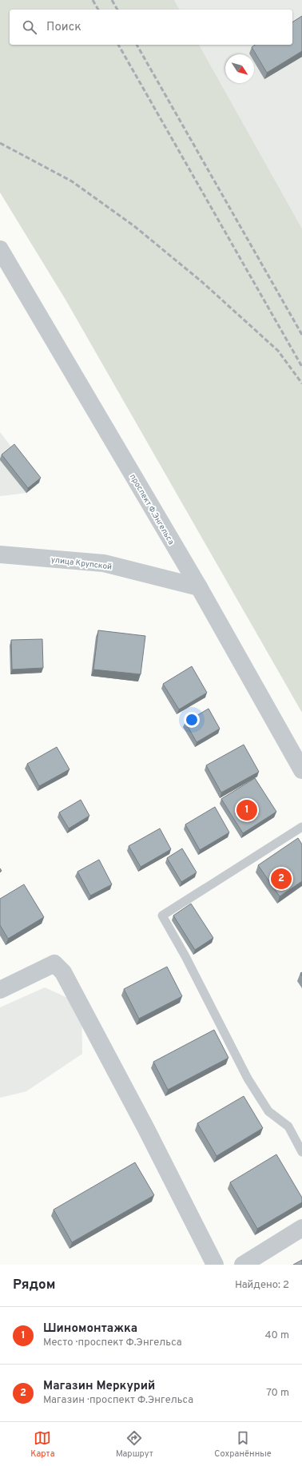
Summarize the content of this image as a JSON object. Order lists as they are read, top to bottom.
{
  "streets": {
    "street": ["проспект Ф.Энгельса", "улица Крупской"]
  },
  "crossings": [
    ["проспект Ф.Энгельса", "улица Крупской"]
  ],
  "north": "bottom right",
  "page": {
    "search": "Поиск",
    "pins": ["1", "2"],
    "heading": ["Рядом", "Найдено: 2"],
    "list": [
      {
        "mark": "1",
        "name": "Шиномонтажка",
        "note": "Место · проспект Ф.Энгельса",
        "value": "40 m"
      },
      {
        "mark": "2",
        "name": "Магазин Меркурий",
        "note": "Магазин · проспект Ф.Энгельса",
        "value": "70 m"
      }
    ],
    "nav": ["Карта", "Маршрут", "Сохранённые"]
  }
}
